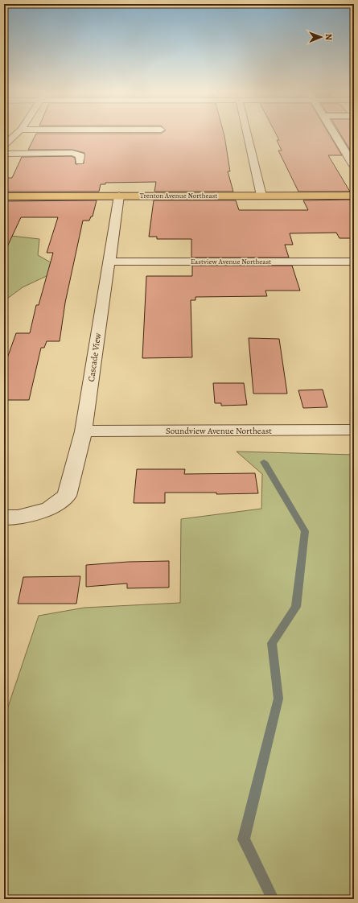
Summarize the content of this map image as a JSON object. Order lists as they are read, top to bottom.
{
  "streets": {
    "main road": ["Trenton Avenue Northeast"],
    "street": ["Eastview Avenue Northeast", "Cascade View", "Soundview Avenue Northeast"]
  },
  "crossings": [
    ["Trenton Avenue Northeast", "Cascade View"],
    ["Eastview Avenue Northeast", "Cascade View"],
    ["Cascade View", "Soundview Avenue Northeast"]
  ],
  "north": "right"
}
